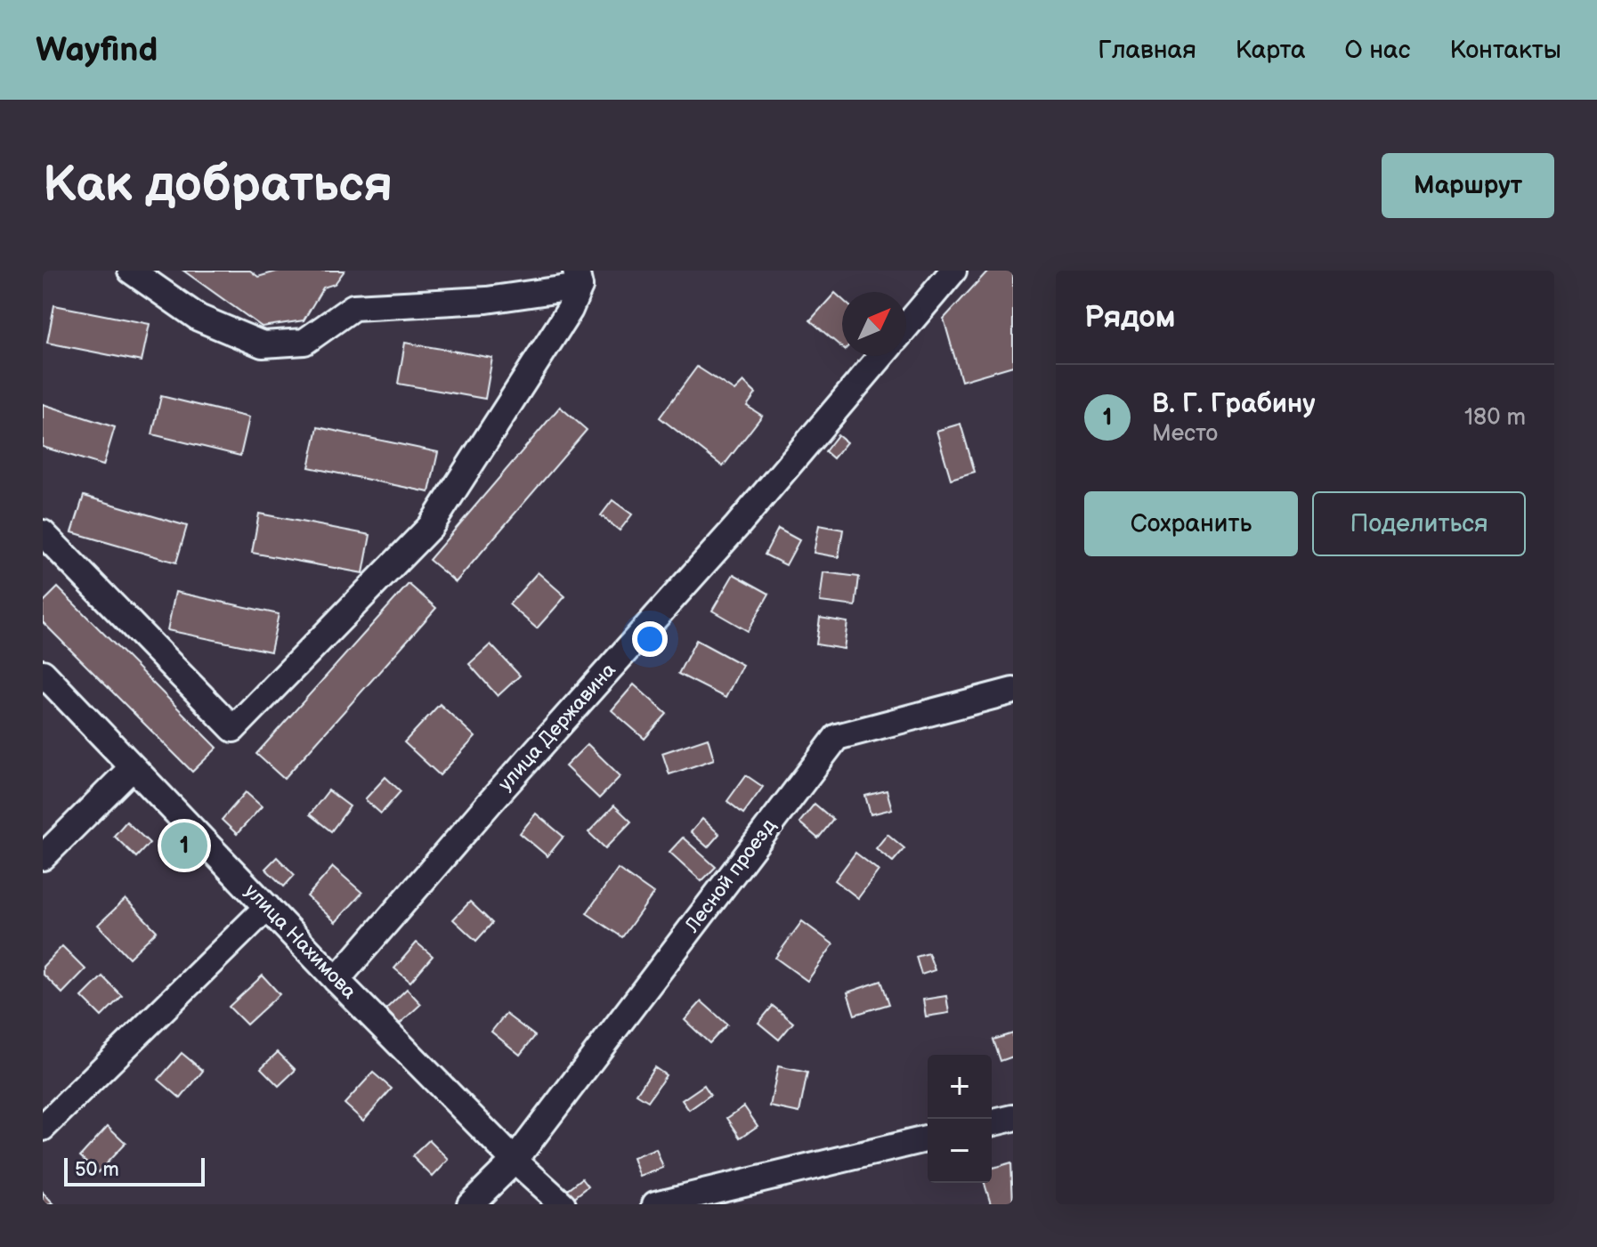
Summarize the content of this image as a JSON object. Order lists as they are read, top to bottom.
{
  "streets": {
    "street": ["улица Державина", "Лесной проезд", "улица Нахимова"]
  },
  "crossings": [
    ["улица Державина", "улица Нахимова"],
    ["Лесной проезд", "улица Нахимова"]
  ],
  "scale_bar": "50 m",
  "north": "top right",
  "page": {
    "header": "Wayfind",
    "nav": [
      "Главная",
      "Карта",
      "О нас",
      "Контакты"
    ],
    "buttons": [
      "Маршрут",
      ["Сохранить", "Поделиться"]
    ],
    "title": "Как добраться",
    "heading": "Рядом",
    "list": [
      {
        "mark": "1",
        "name": "В. Г. Грабину",
        "note": "Место",
        "value": "180 m"
      }
    ],
    "pins": "1",
    "map_buttons": ["+", "−"],
    "scale": "50 m"
  }
}
